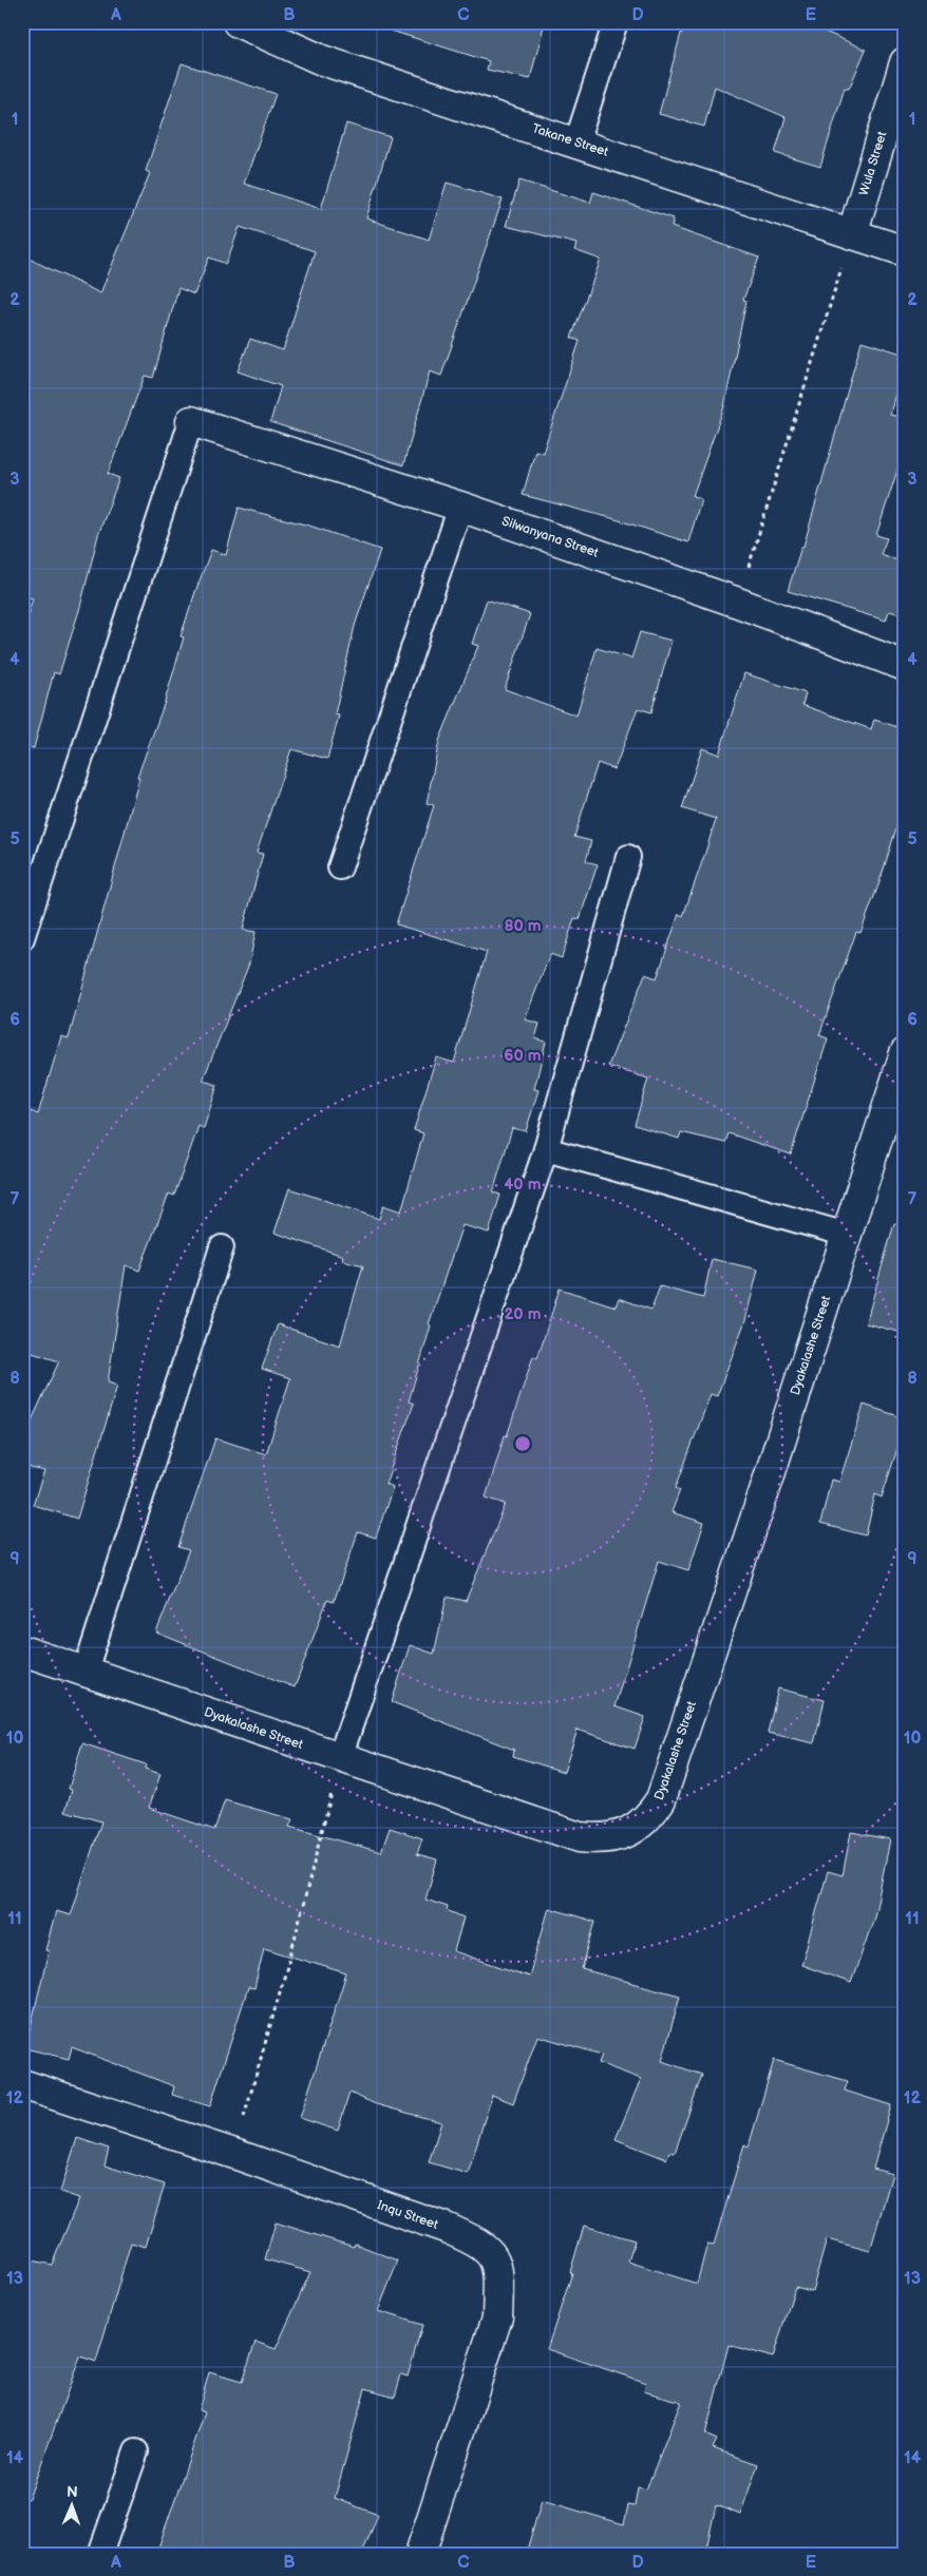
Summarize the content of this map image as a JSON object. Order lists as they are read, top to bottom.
{
  "streets": {
    "street": [
      "Takane Street",
      "Wula Street",
      "Silwanyana Street",
      "Dyakalashe Street",
      "Inqu Street"
    ]
  },
  "crossings": [
    ["Takane Street", "Wula Street"]
  ],
  "north": "top",
  "grid": {
    "columns": [
      "A",
      "B",
      "C",
      "D",
      "E"
    ],
    "rows": [
      "1",
      "2",
      "3",
      "4",
      "5",
      "6",
      "7",
      "8",
      "9",
      "10",
      "11",
      "12",
      "13",
      "14"
    ]
  },
  "rings": [
    "80 m",
    "60 m",
    "40 m",
    "20 m"
  ]
}
